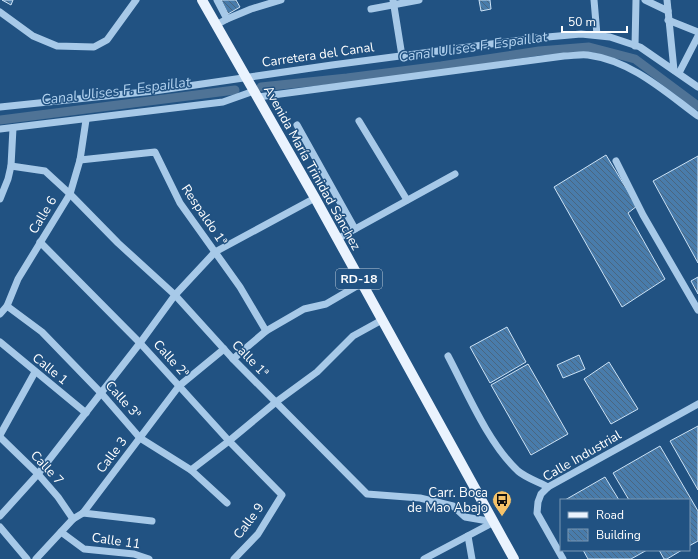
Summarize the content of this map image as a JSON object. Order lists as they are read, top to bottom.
{
  "streets": {
    "main road": ["Avenida María Trinidad Sánchez", "RD-18"],
    "street": [
      "Carretera del Canal",
      "Calle 6",
      "Respaldo 1ª",
      "Calle 2ª",
      "Calle 1ª",
      "Calle 1",
      "Calle 3ª",
      "Calle 3",
      "Calle Industrial",
      "Calle 7",
      "Calle 9",
      "Calle 11"
    ]
  },
  "crossings": [
    ["Carretera del Canal", "Avenida María Trinidad Sánchez"],
    ["Avenida María Trinidad Sánchez", "Calle 1ª"],
    ["Calle 6", "Respaldo 1ª"],
    ["Calle 6", "Calle 2ª"],
    ["Calle 6", "Calle 1ª"],
    ["Calle 6", "Calle 3ª"],
    ["Calle 2ª", "Calle 3"],
    ["Calle 2ª", "Calle 9"],
    ["Calle 1ª", "Calle 3"],
    ["Calle 3ª", "Calle 3"],
    ["Calle 3", "Calle 7"],
    ["Calle 3", "Calle 11"]
  ],
  "water": ["Canal Ulises F. Espaillat"],
  "places": {
    "bus stop": ["Carr. Boca de Mao Abajo"]
  },
  "legend": ["Road", "Building"],
  "scale_bar": "50 m"
}
